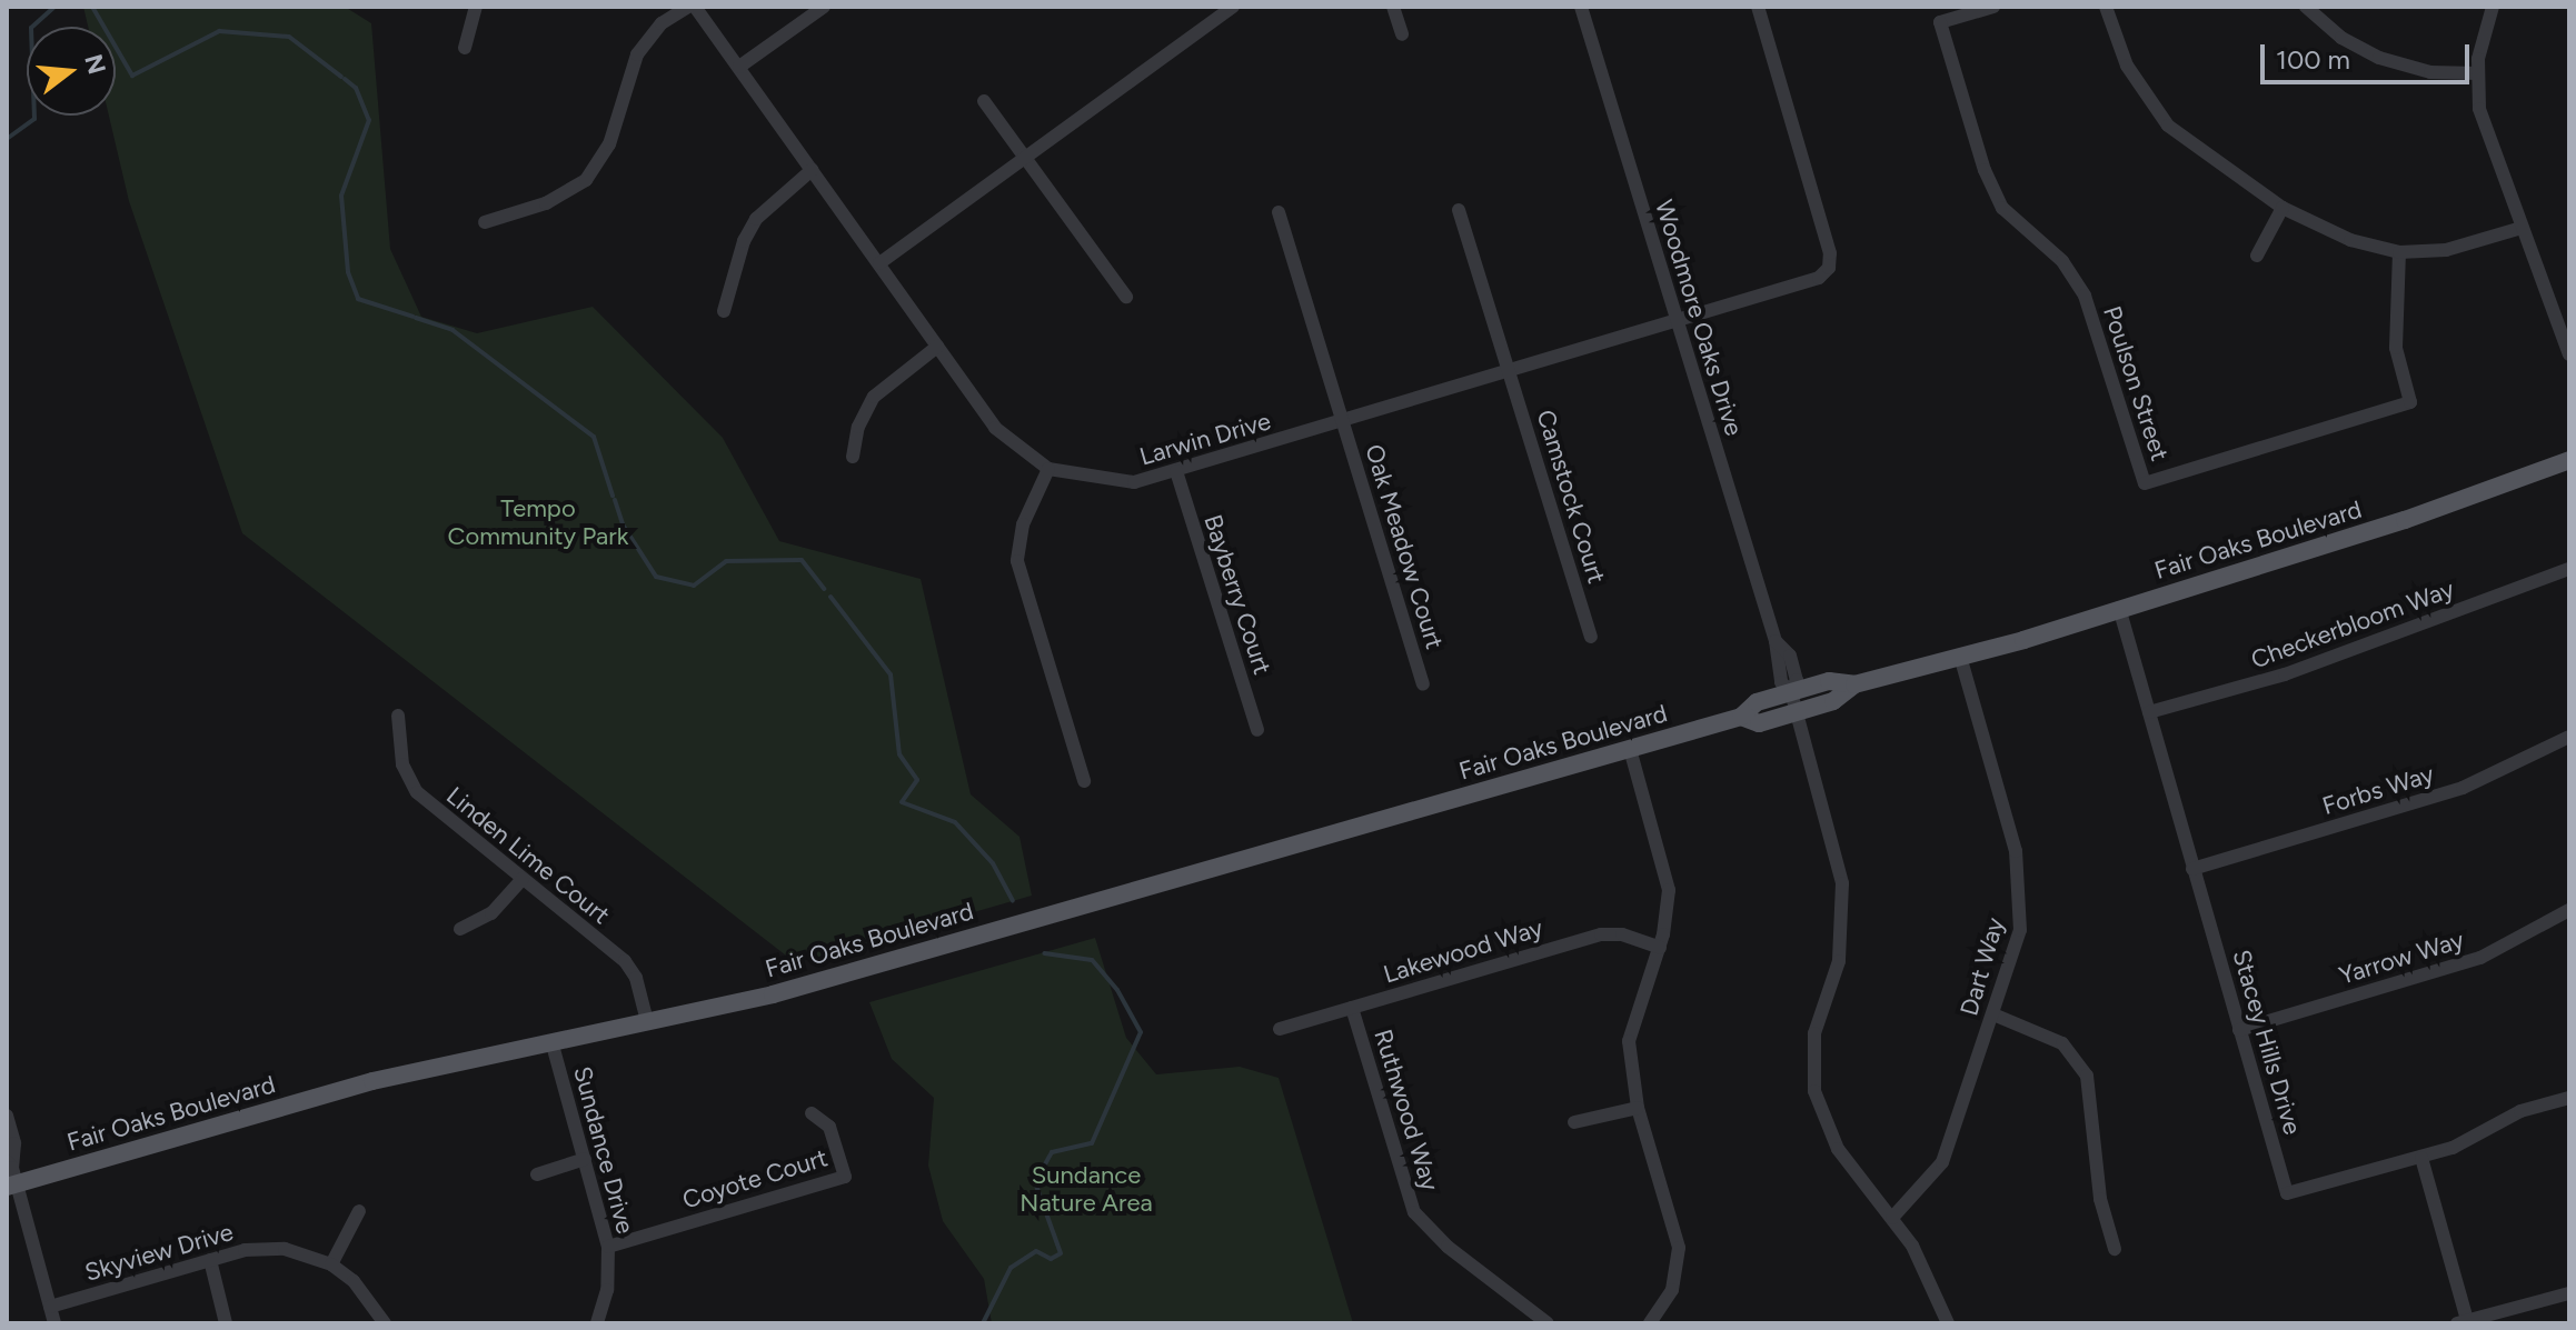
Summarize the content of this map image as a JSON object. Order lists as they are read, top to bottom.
{
  "streets": {
    "main road": ["Fair Oaks Boulevard"],
    "street": [
      "Woodmore Oaks Drive",
      "Poulson Street",
      "Larwin Drive",
      "Camstock Court",
      "Oak Meadow Court",
      "Bayberry Court",
      "Checkerbloom Way",
      "Forbs Way",
      "Linden Lime Court",
      "Lakewood Way",
      "Yarrow Way",
      "Dart Way",
      "Stacey Hills Drive",
      "Ruthwood Way",
      "Sundance Drive",
      "Coyote Court",
      "Skyview Drive"
    ]
  },
  "crossings": [
    ["Woodmore Oaks Drive", "Larwin Drive"],
    ["Woodmore Oaks Drive", "Fair Oaks Boulevard"],
    ["Woodmore Oaks Drive", "Dart Way"],
    ["Larwin Drive", "Camstock Court"],
    ["Larwin Drive", "Oak Meadow Court"],
    ["Larwin Drive", "Bayberry Court"],
    ["Fair Oaks Boulevard", "Linden Lime Court"],
    ["Fair Oaks Boulevard", "Dart Way"],
    ["Fair Oaks Boulevard", "Stacey Hills Drive"],
    ["Fair Oaks Boulevard", "Sundance Drive"],
    ["Checkerbloom Way", "Stacey Hills Drive"],
    ["Forbs Way", "Stacey Hills Drive"],
    ["Lakewood Way", "Ruthwood Way"],
    ["Yarrow Way", "Stacey Hills Drive"],
    ["Sundance Drive", "Coyote Court"]
  ],
  "parks": ["Tempo Community Park", "Sundance Nature Area"],
  "scale_bar": "100 m",
  "north": "right"
}
